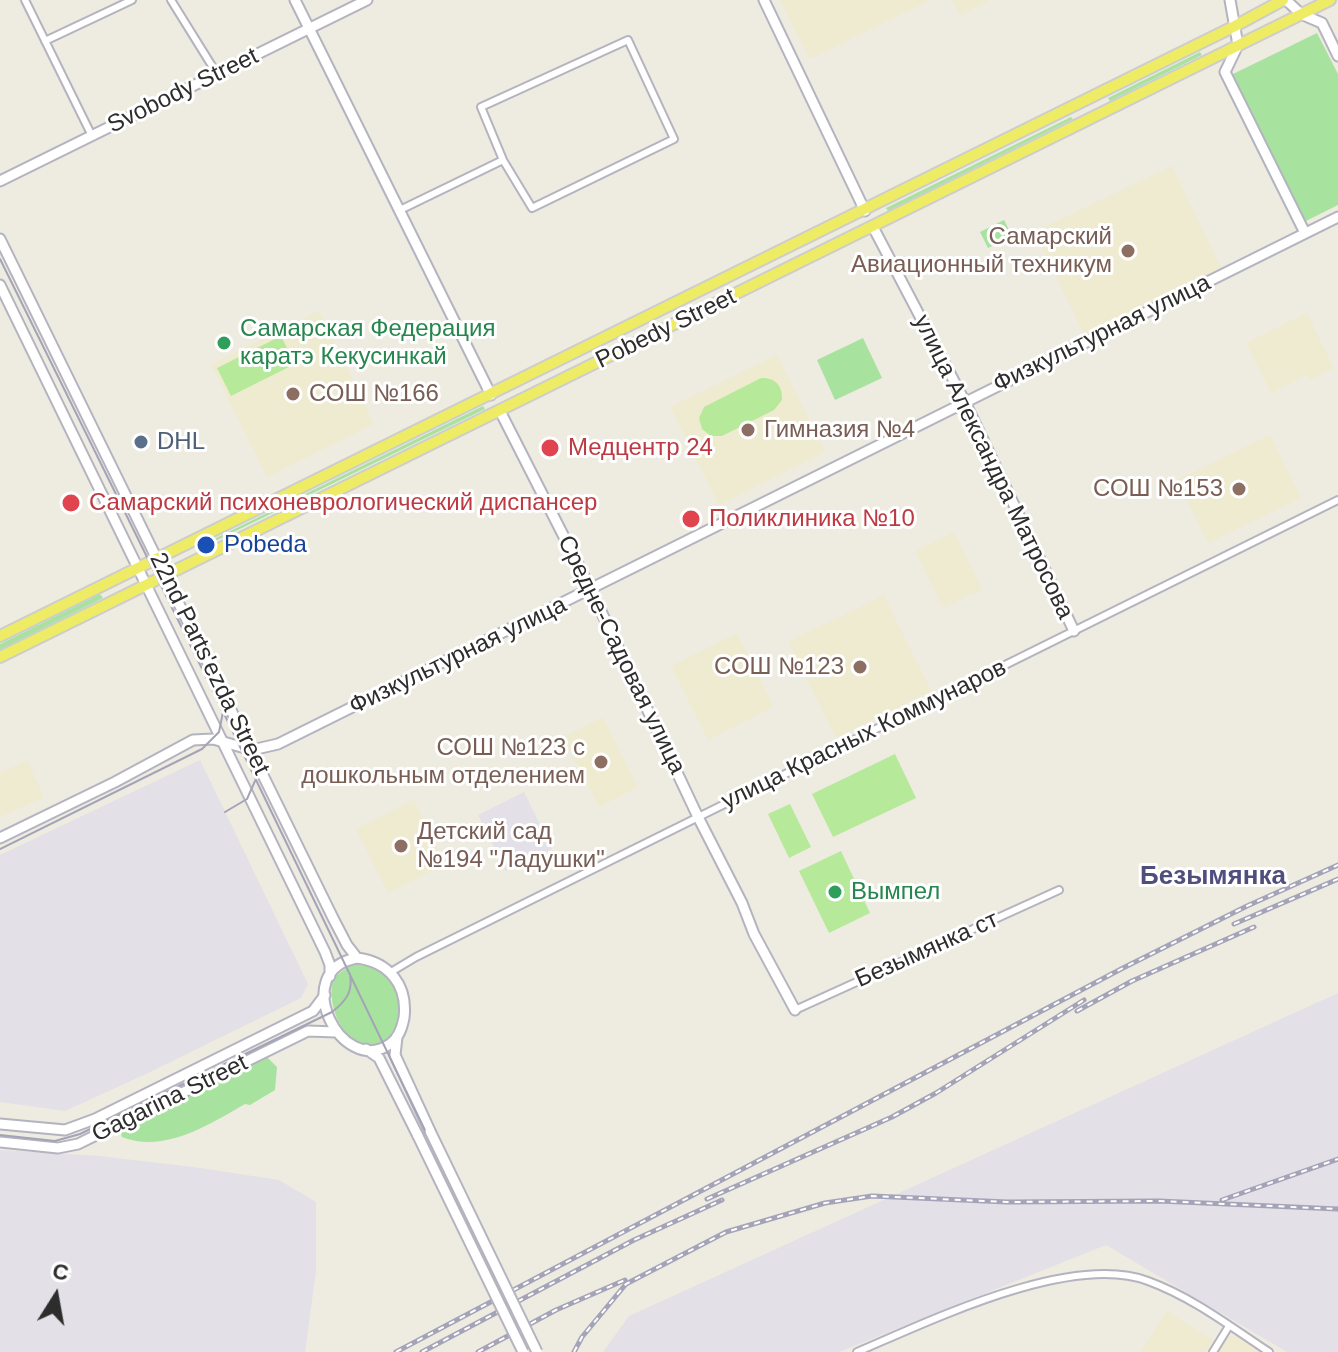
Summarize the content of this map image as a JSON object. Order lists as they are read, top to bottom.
{
  "streets": {
    "main road": [
      "Svobody Street",
      "Pobedy Street",
      "Физкультурная улица",
      "улица Александра Матросова",
      "Средне-Садовая улица",
      "22nd Parts'ezda Street",
      "Gagarina Street"
    ],
    "street": ["улица Красных Коммунаров", "Безымянка ст"]
  },
  "crossings": [
    ["Svobody Street", "Средне-Садовая улица"],
    ["Pobedy Street", "улица Александра Матросова"],
    ["Pobedy Street", "Средне-Садовая улица"],
    ["Pobedy Street", "22nd Parts'ezda Street"],
    ["Физкультурная улица", "улица Александра Матросова"],
    ["Физкультурная улица", "Средне-Садовая улица"],
    ["Физкультурная улица", "22nd Parts'ezda Street"],
    ["улица Александра Матросова", "улица Красных Коммунаров"],
    ["Средне-Садовая улица", "улица Красных Коммунаров"],
    ["Средне-Садовая улица", "Безымянка ст"],
    ["22nd Parts'ezda Street", "улица Красных Коммунаров"],
    ["22nd Parts'ezda Street", "Gagarina Street"],
    ["улица Красных Коммунаров", "Gagarina Street"]
  ],
  "districts": ["Безымянка"],
  "places": [
    "Самарский Авиационный техникум",
    "Самарская Федерация каратэ Кекусинкай",
    "СОШ №166",
    "Гимназия №4",
    "DHL",
    "Медцентр 24",
    "СОШ №153",
    "Самарский психоневрологический диспансер",
    "Поликлиника №10",
    "Pobeda",
    "СОШ №123",
    "СОШ №123 с дошкольным отделением",
    "Детский сад №194 \"Ладушки\"",
    "Вымпел"
  ],
  "north": "top"
}
